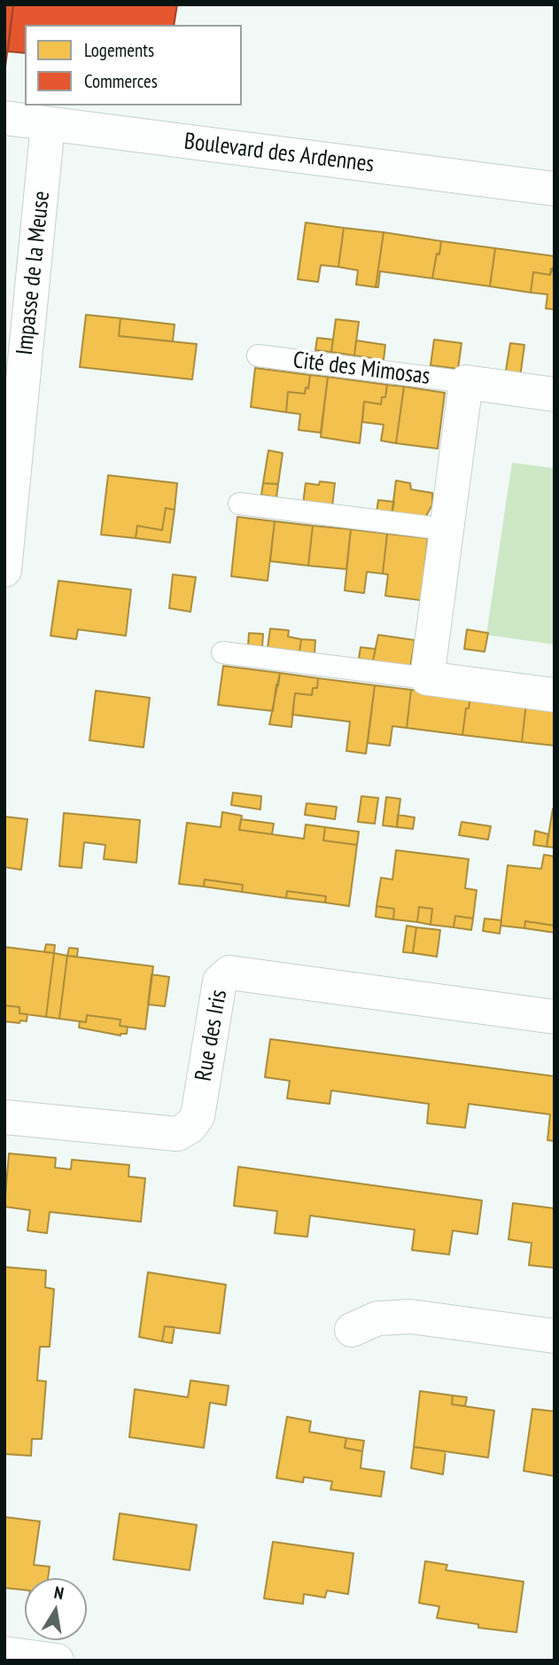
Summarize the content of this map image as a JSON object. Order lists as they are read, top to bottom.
{
  "streets": {
    "street": [
      "Boulevard des Ardennes",
      "Impasse de la Meuse",
      "Cité des Mimosas",
      "Rue des Iris"
    ]
  },
  "crossings": [
    ["Boulevard des Ardennes", "Impasse de la Meuse"]
  ],
  "legend": ["Logements", "Commerces"],
  "north": "top"
}
